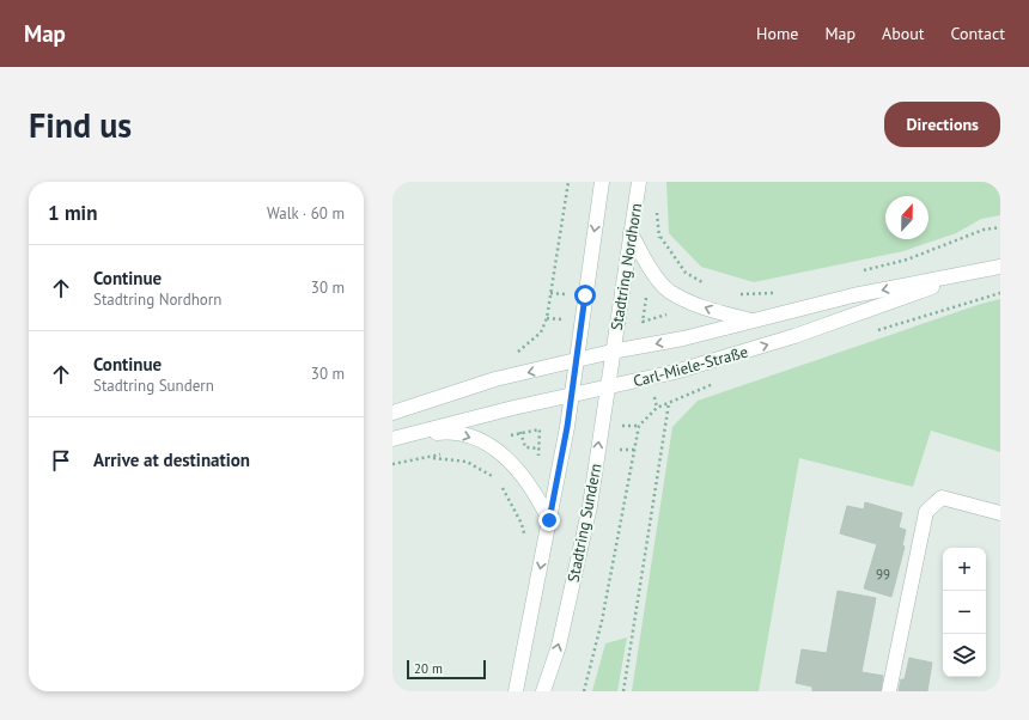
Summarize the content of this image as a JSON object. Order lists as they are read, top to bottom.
{
  "streets": {
    "street": ["Stadtring Nordhorn", "Carl-Miele-Straße", "Stadtring Sundern"]
  },
  "crossings": [
    ["Stadtring Nordhorn", "Carl-Miele-Straße"],
    ["Stadtring Nordhorn", "Stadtring Sundern"],
    ["Carl-Miele-Straße", "Stadtring Sundern"]
  ],
  "house_numbers": ["99"],
  "scale_bar": "20 m",
  "north": "top",
  "page": {
    "header": "Map",
    "nav": [
      "Home",
      "Map",
      "About",
      "Contact"
    ],
    "buttons": "Directions",
    "title": "Find us",
    "heading": ["1 min", "Walk · 60 m"],
    "list": [
      ["Continue", "Stadtring Nordhorn", "30 m"],
      ["Continue", "Stadtring Sundern", "30 m"],
      "Arrive at destination"
    ],
    "map_buttons": ["+", "−"],
    "scale": "20 m"
  }
}
